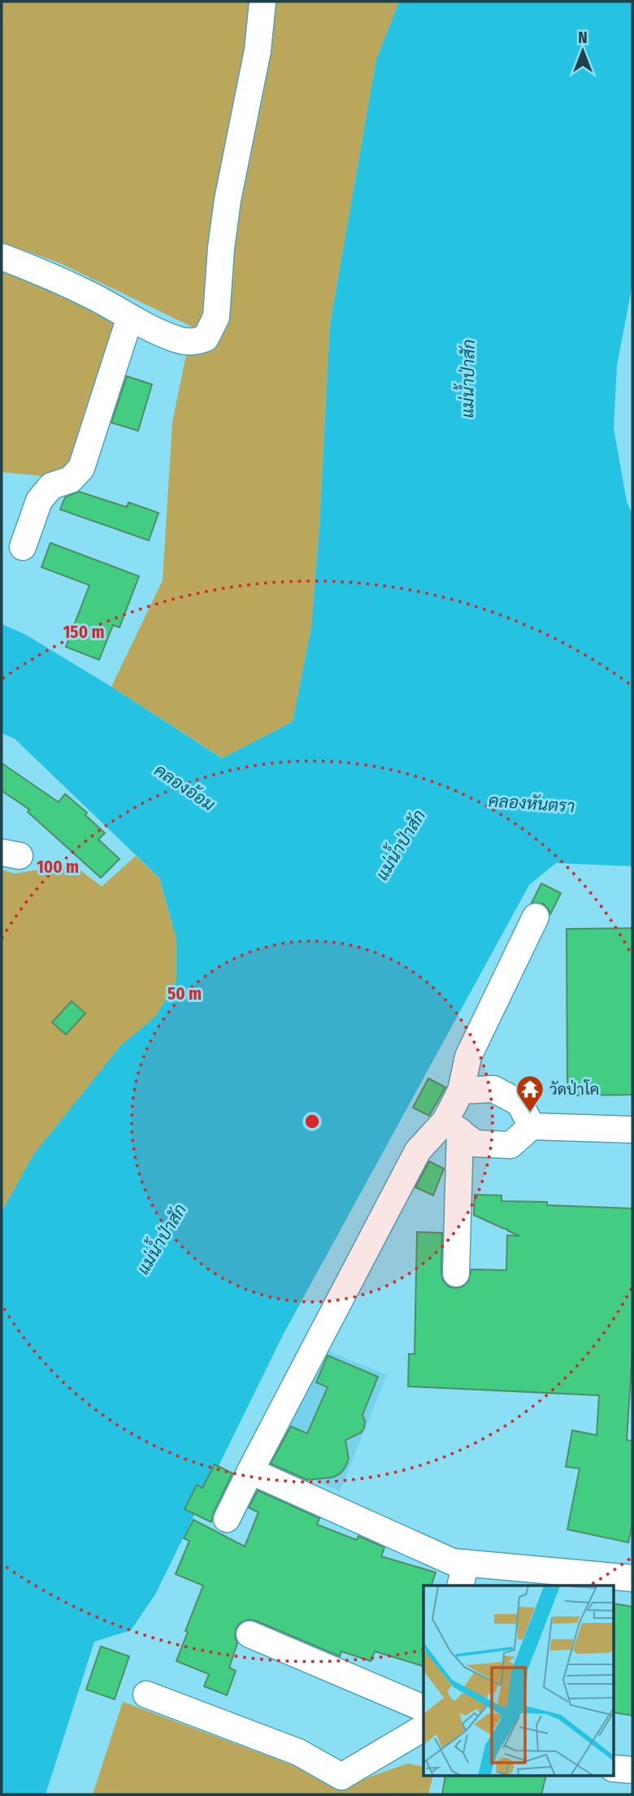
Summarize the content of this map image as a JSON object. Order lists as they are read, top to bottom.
{
  "water": ["แม่น้ำป่าสัก", "คลองอ้อม", "คลองหันตรา"],
  "places": {
    "temple": ["วัดป่าโค"]
  },
  "north": "top",
  "rings": ["150 m", "100 m", "50 m"]
}
